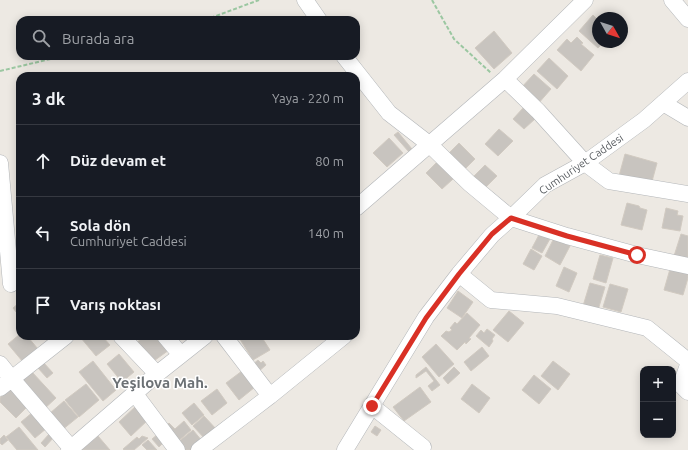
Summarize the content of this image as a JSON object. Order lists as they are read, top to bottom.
{
  "streets": {
    "street": ["Cumhuriyet Caddesi"]
  },
  "districts": ["Yeşilova Mah."],
  "north": "bottom right",
  "page": {
    "search": "Burada ara",
    "heading": ["3 dk", "Yaya · 220 m"],
    "list": [
      ["Düz devam et", "80 m"],
      ["Sola dön", "Cumhuriyet Caddesi", "140 m"],
      "Varış noktası"
    ],
    "map_buttons": ["+", "−"]
  }
}
